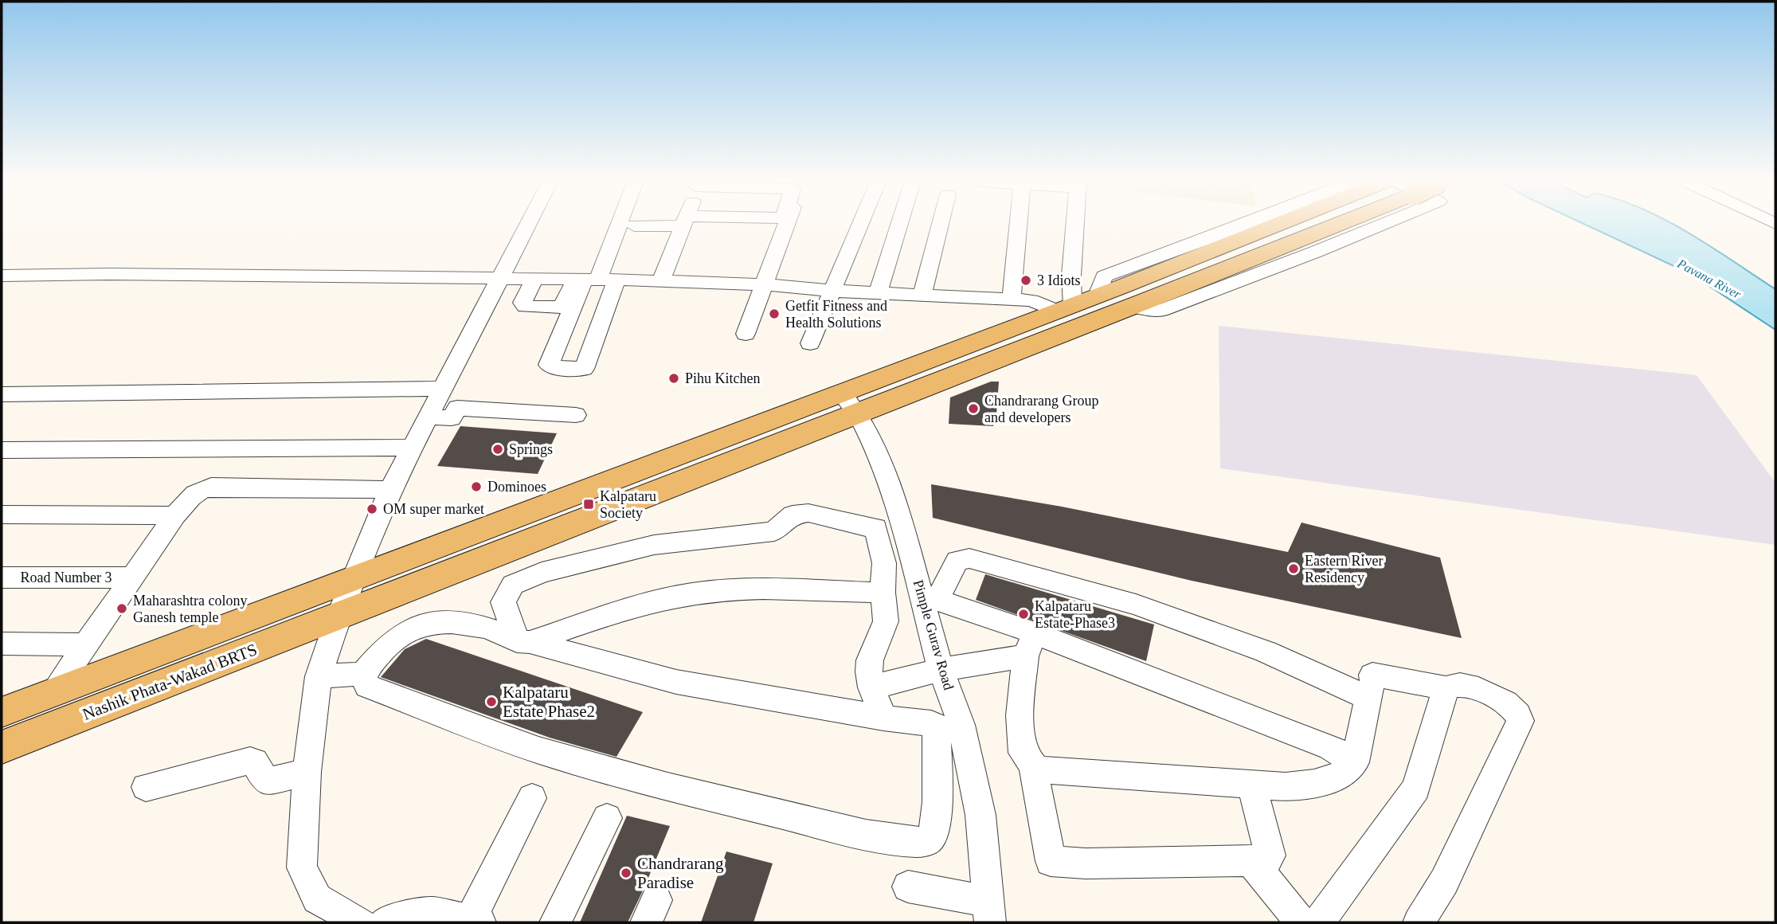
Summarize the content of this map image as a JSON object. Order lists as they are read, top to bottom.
{
  "streets": {
    "main road": ["Nashik Phata-Wakad BRTS"],
    "street": ["Road Number 3", "Pimple Gurav Road"]
  },
  "crossings": [
    ["Pimple Gurav Road", "Nashik Phata-Wakad BRTS"]
  ],
  "water": ["Pavana River"],
  "places": {
    "other": [
      "3 Idiots",
      "Getfit Fitness and Health Solutions",
      "Pihu Kitchen",
      "Chandrarang Group and developers",
      "Springs",
      "Dominoes",
      "OM super market",
      "Eastern River Residency",
      "Maharashtra colony Ganesh temple",
      "Kalpataru Estate-Phase3",
      "Kalpataru Estate Phase2",
      "Chandrarang Paradise"
    ],
    "transit": ["Kalpataru Society"]
  }
}
